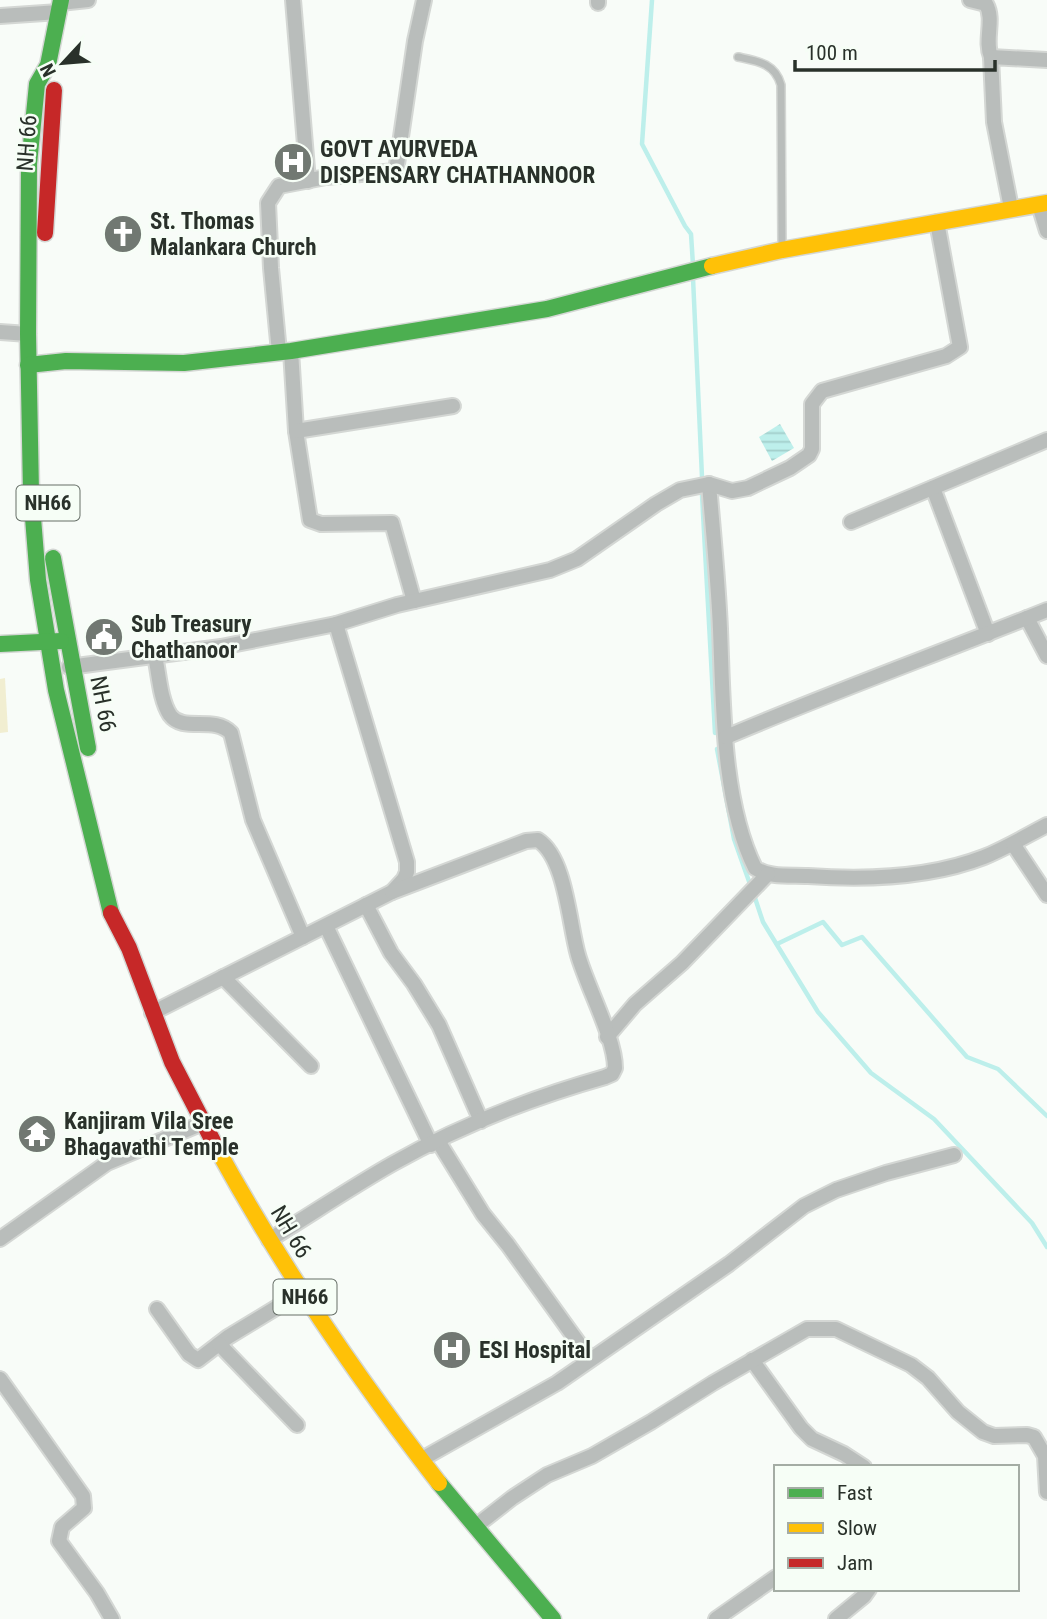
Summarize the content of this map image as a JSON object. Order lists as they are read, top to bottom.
{
  "streets": {
    "main road": ["NH 66", "NH66"]
  },
  "crossings": [
    ["NH 66", "NH66"]
  ],
  "places": {
    "hospital": ["GOVT AYURVEDA DISPENSARY CHATHANNOOR", "ESI Hospital"],
    "church": ["St. Thomas Malankara Church"],
    "public building": ["Sub Treasury Chathanoor"],
    "temple": ["Kanjiram Vila Sree Bhagavathi Temple"]
  },
  "legend": ["Fast", "Slow", "Jam"],
  "scale_bar": "100 m",
  "north": "bottom left"
}
